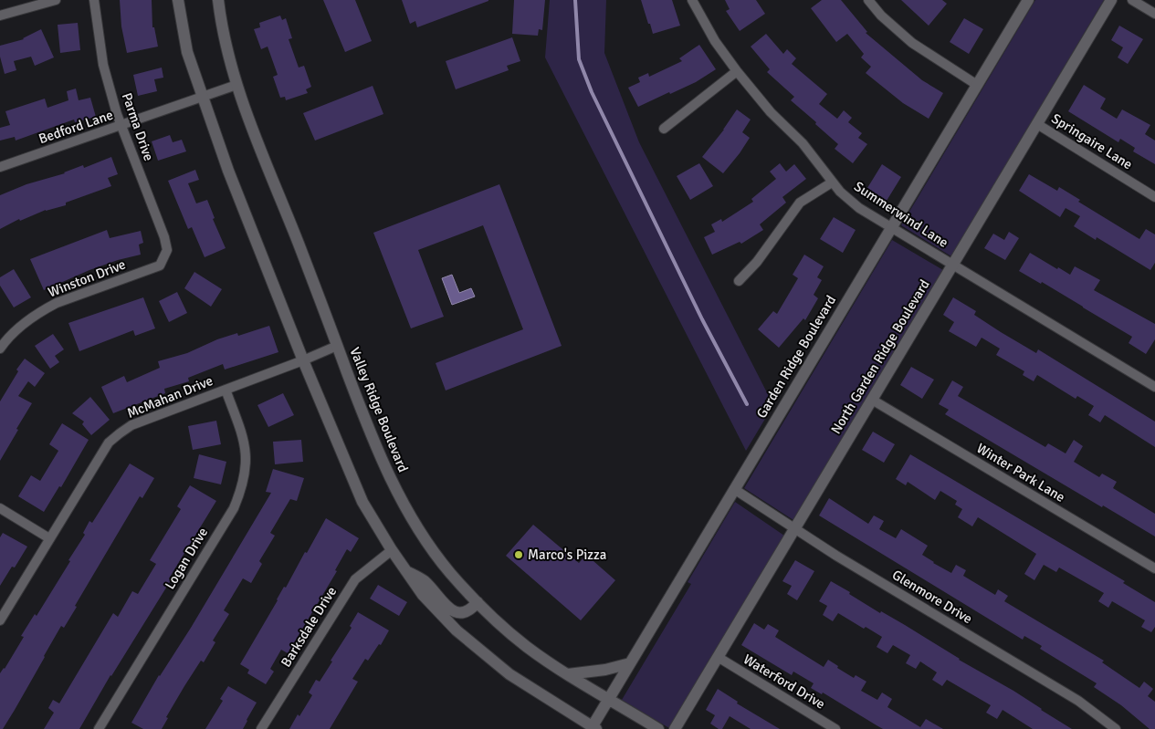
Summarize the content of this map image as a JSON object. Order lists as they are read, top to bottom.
{
  "streets": {
    "main road": ["Garden Ridge Boulevard", "North Garden Ridge Boulevard", "Valley Ridge Boulevard"],
    "street": [
      "Bedford Lane",
      "Parma Drive",
      "Springaire Lane",
      "Summerwind Lane",
      "Winston Drive",
      "McMahan Drive",
      "Winter Park Lane",
      "Logan Drive",
      "Glenmore Drive",
      "Barksdale Drive",
      "Waterford Drive"
    ]
  },
  "crossings": [
    ["Bedford Lane", "Parma Drive"],
    ["Bedford Lane", "Valley Ridge Boulevard"],
    ["Parma Drive", "Winston Drive"],
    ["Springaire Lane", "North Garden Ridge Boulevard"],
    ["Summerwind Lane", "Garden Ridge Boulevard"],
    ["Summerwind Lane", "North Garden Ridge Boulevard"],
    ["Garden Ridge Boulevard", "Valley Ridge Boulevard"],
    ["Garden Ridge Boulevard", "Glenmore Drive"],
    ["North Garden Ridge Boulevard", "Winter Park Lane"],
    ["North Garden Ridge Boulevard", "Glenmore Drive"],
    ["North Garden Ridge Boulevard", "Waterford Drive"],
    ["McMahan Drive", "Valley Ridge Boulevard"],
    ["McMahan Drive", "Logan Drive"]
  ],
  "places": ["Marco's Pizza"]
}
